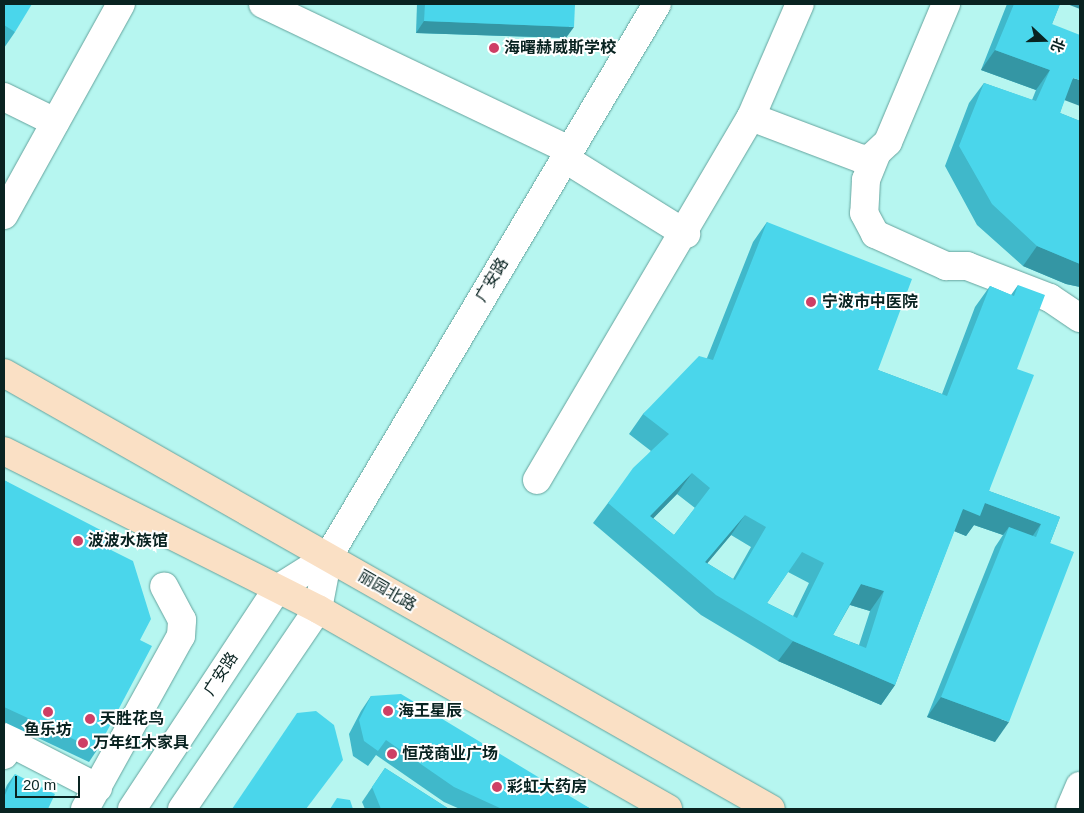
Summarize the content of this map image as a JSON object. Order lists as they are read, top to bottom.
{
  "streets": {
    "main road": ["丽园北路"],
    "street": ["广安路"]
  },
  "crossings": [
    ["广安路", "丽园北路"]
  ],
  "places": [
    "海曙赫威斯学校",
    "宁波市中医院",
    "波波水族馆",
    "海王星辰",
    "鱼乐坊",
    "天胜花鸟",
    "万年红木家具",
    "恒茂商业广场",
    "彩虹大药房"
  ],
  "scale_bar": "20 m",
  "north": "right"
}
